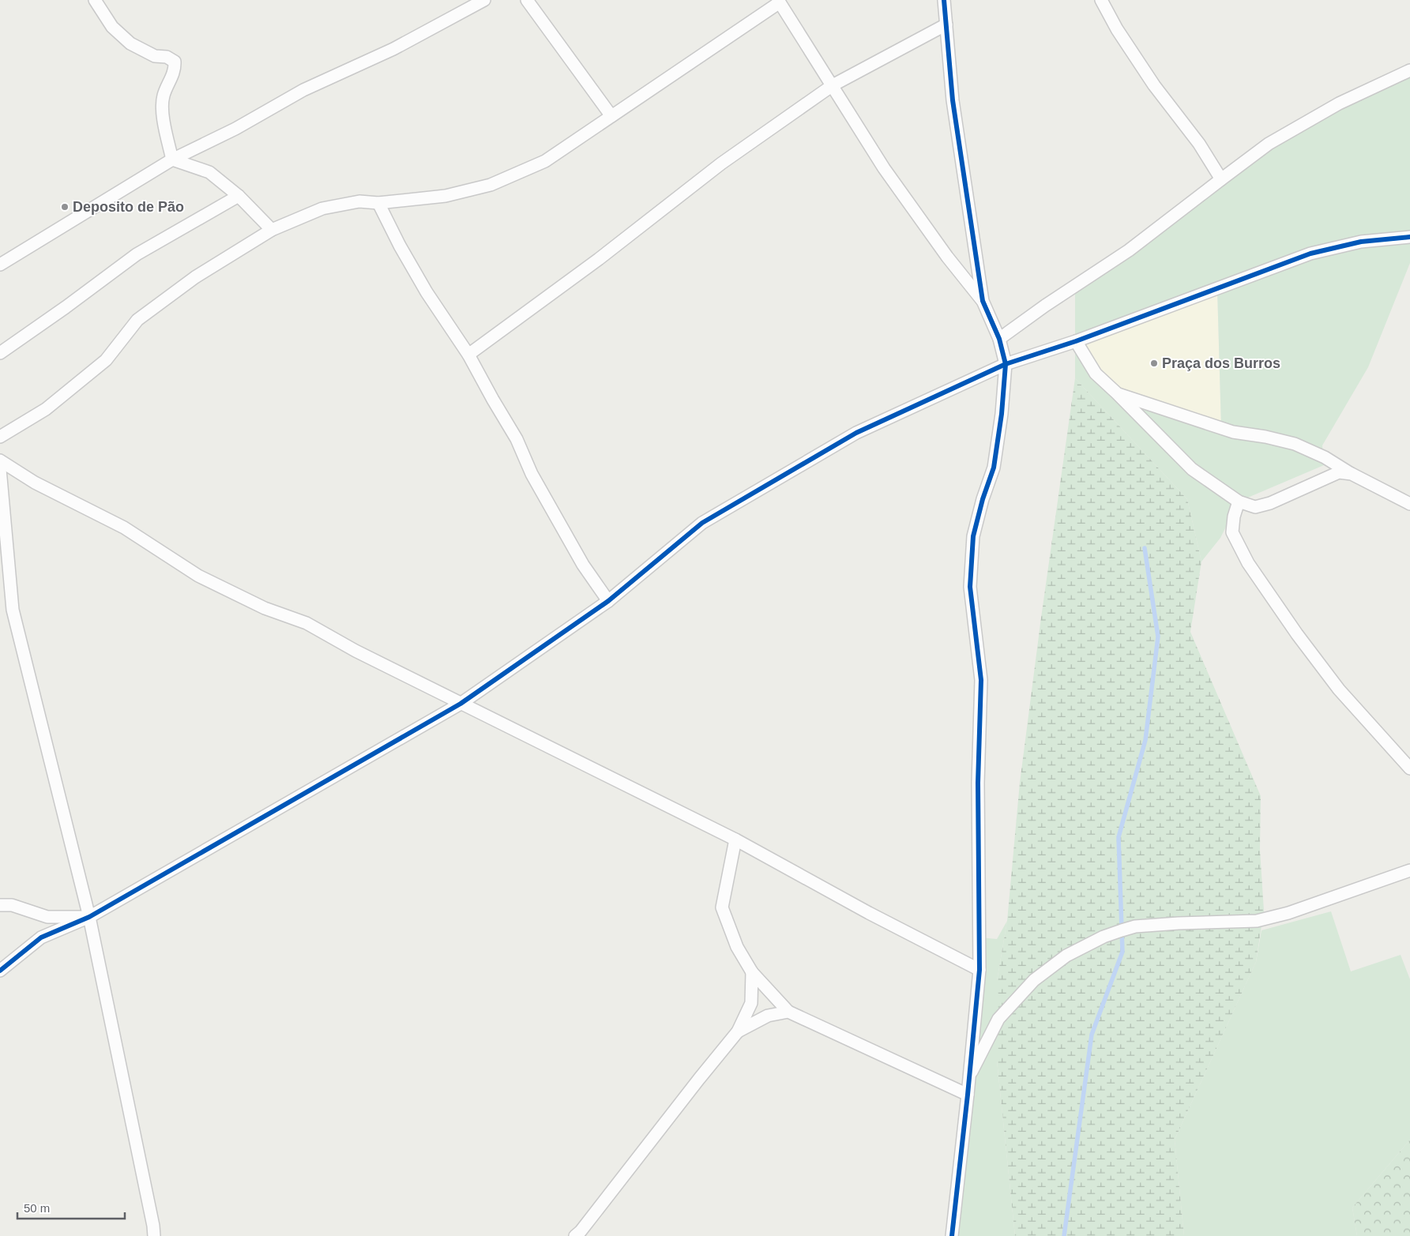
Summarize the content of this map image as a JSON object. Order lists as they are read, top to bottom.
{
  "places": ["Deposito de Pão", "Praça dos Burros"],
  "scale_bar": "50 m"
}
